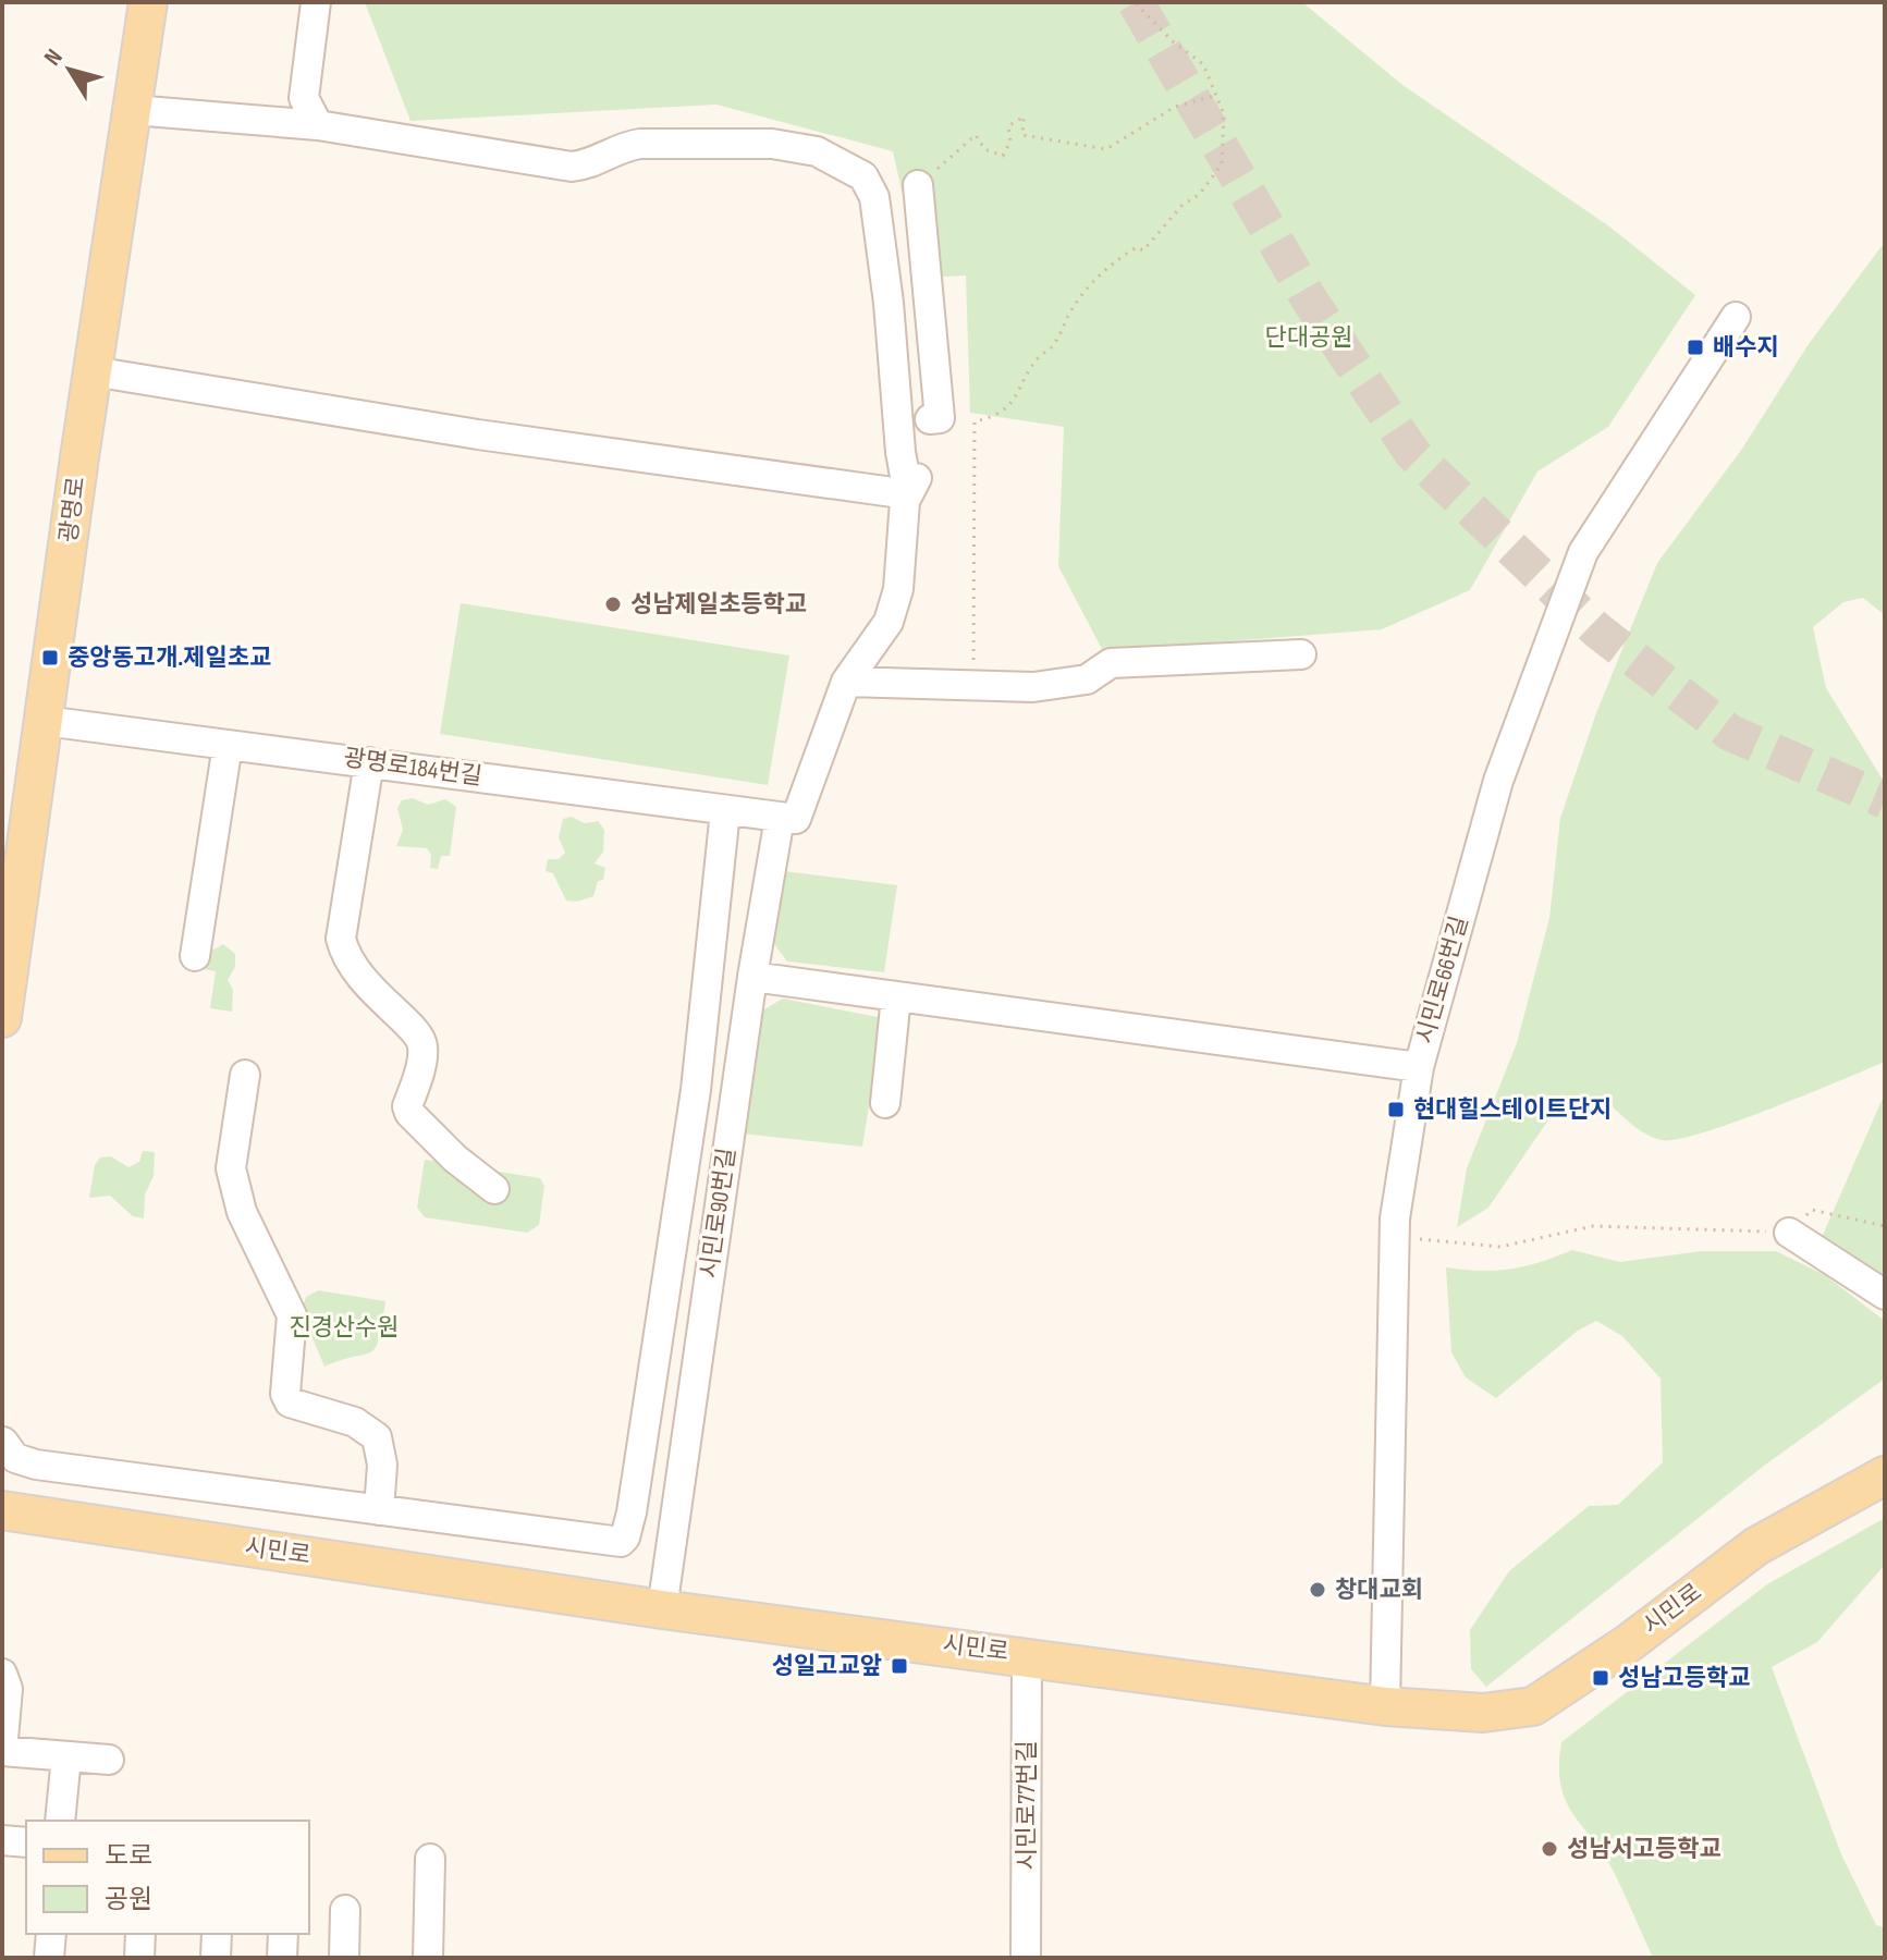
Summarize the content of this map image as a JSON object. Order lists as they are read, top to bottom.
{
  "streets": {
    "main road": ["광명로", "시민로"],
    "street": [
      "광명로184번길",
      "시민로66번길",
      "시민로90번길",
      "시민로77번길"
    ]
  },
  "crossings": [
    ["광명로", "광명로184번길"],
    ["광명로184번길", "시민로90번길"],
    ["시민로66번길", "시민로"],
    ["시민로90번길", "시민로"],
    ["시민로", "시민로77번길"]
  ],
  "parks": ["단대공원", "진경산수원"],
  "places": {
    "transit": [
      "배수지",
      "중앙동고개.제일초교",
      "현대힐스테이트단지",
      "성일고교앞",
      "성남고등학교"
    ],
    "other": ["성남제일초등학교", "창대교회", "성남서고등학교"]
  },
  "legend": ["도로", "공원"],
  "north": "top left"
}
